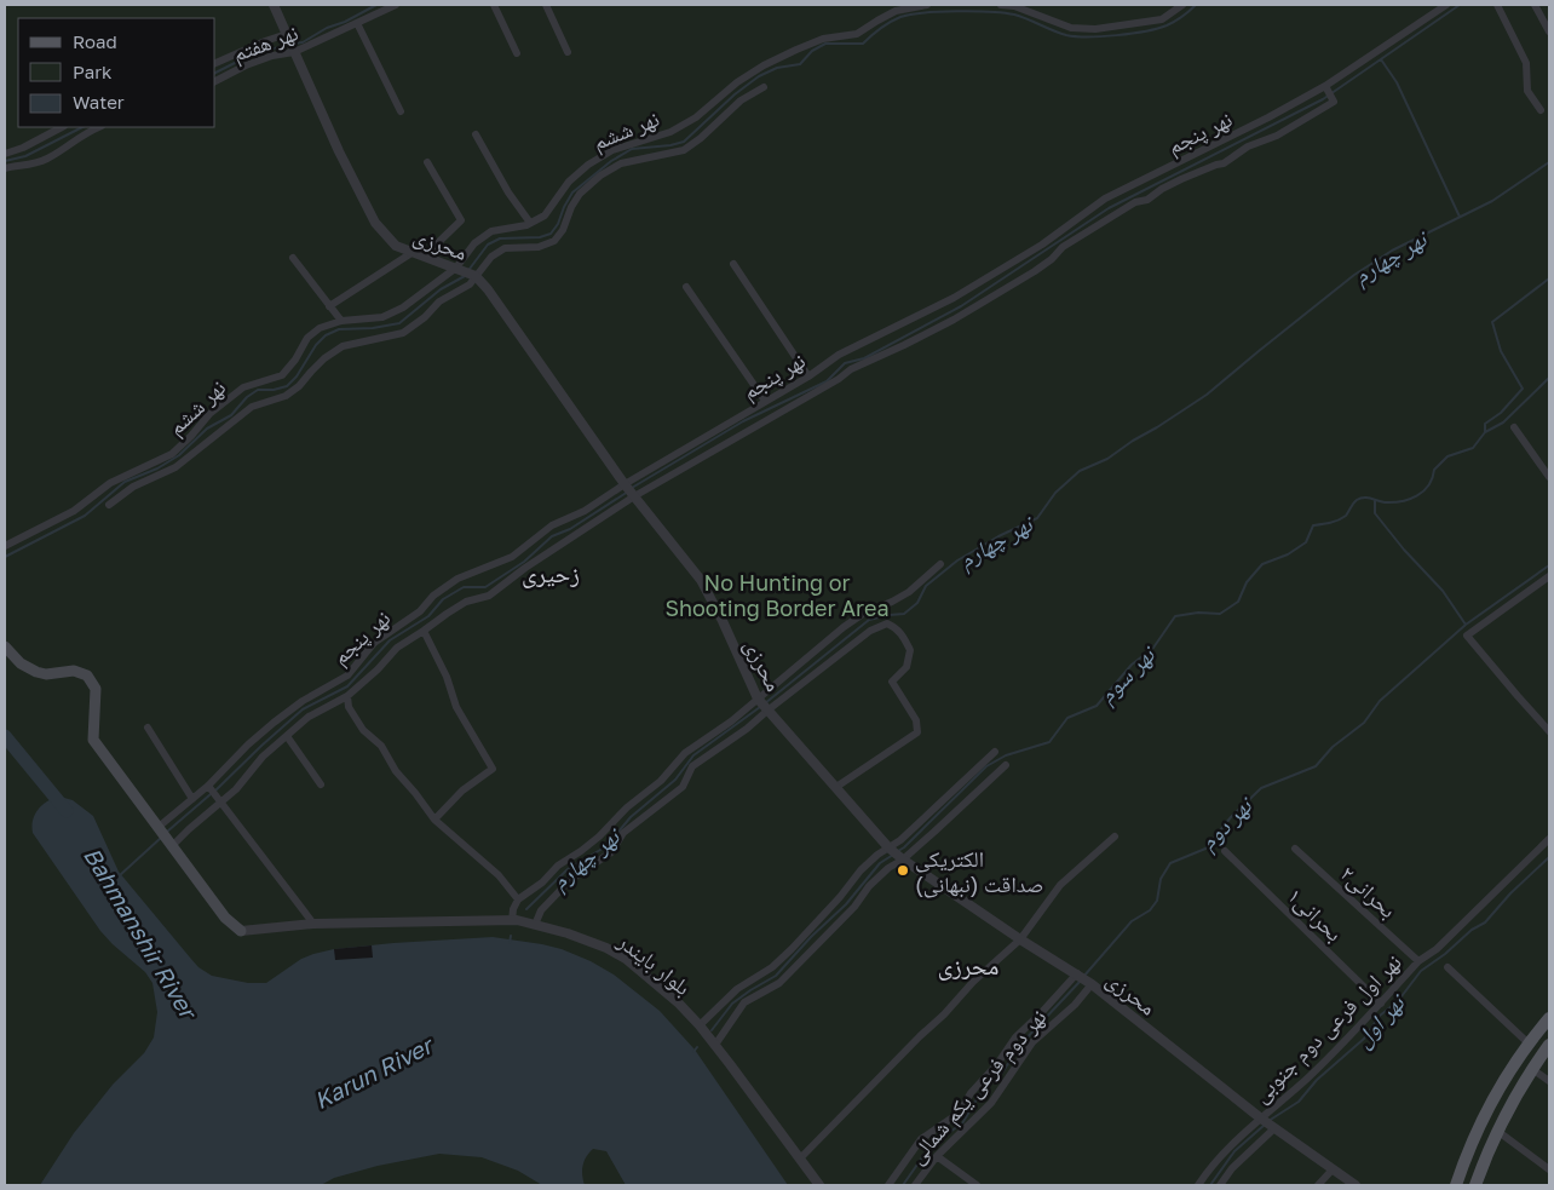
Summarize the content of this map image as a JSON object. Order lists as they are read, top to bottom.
{
  "streets": {
    "street": [
      "نهر هفتم",
      "نهر ششم",
      "نهر پنجم",
      "محرزی",
      "بحرانی۲",
      "بحرانی۱",
      "بلوار بایندر",
      "نهر اول فرعی دوم جنوبی",
      "نهر دوم فرعی یکم شمالی"
    ]
  },
  "crossings": [
    ["نهر هفتم", "محرزی"],
    ["نهر ششم", "محرزی"],
    ["نهر پنجم", "محرزی"],
    ["محرزی", "نهر اول فرعی دوم جنوبی"],
    ["محرزی", "نهر دوم فرعی یکم شمالی"],
    ["بحرانی۲", "نهر اول فرعی دوم جنوبی"],
    ["بحرانی۱", "نهر اول فرعی دوم جنوبی"]
  ],
  "districts": ["زحیری", "محرزی"],
  "water": [
    "نهر چهارم",
    "نهر سوم",
    "نهر دوم",
    "Bahmanshir River",
    "نهر اول",
    "Karun River"
  ],
  "parks": ["No Hunting or Shooting Border Area"],
  "places": ["الکتریکی صداقت (نبهانی)"],
  "legend": ["Road", "Park", "Water"]
}
